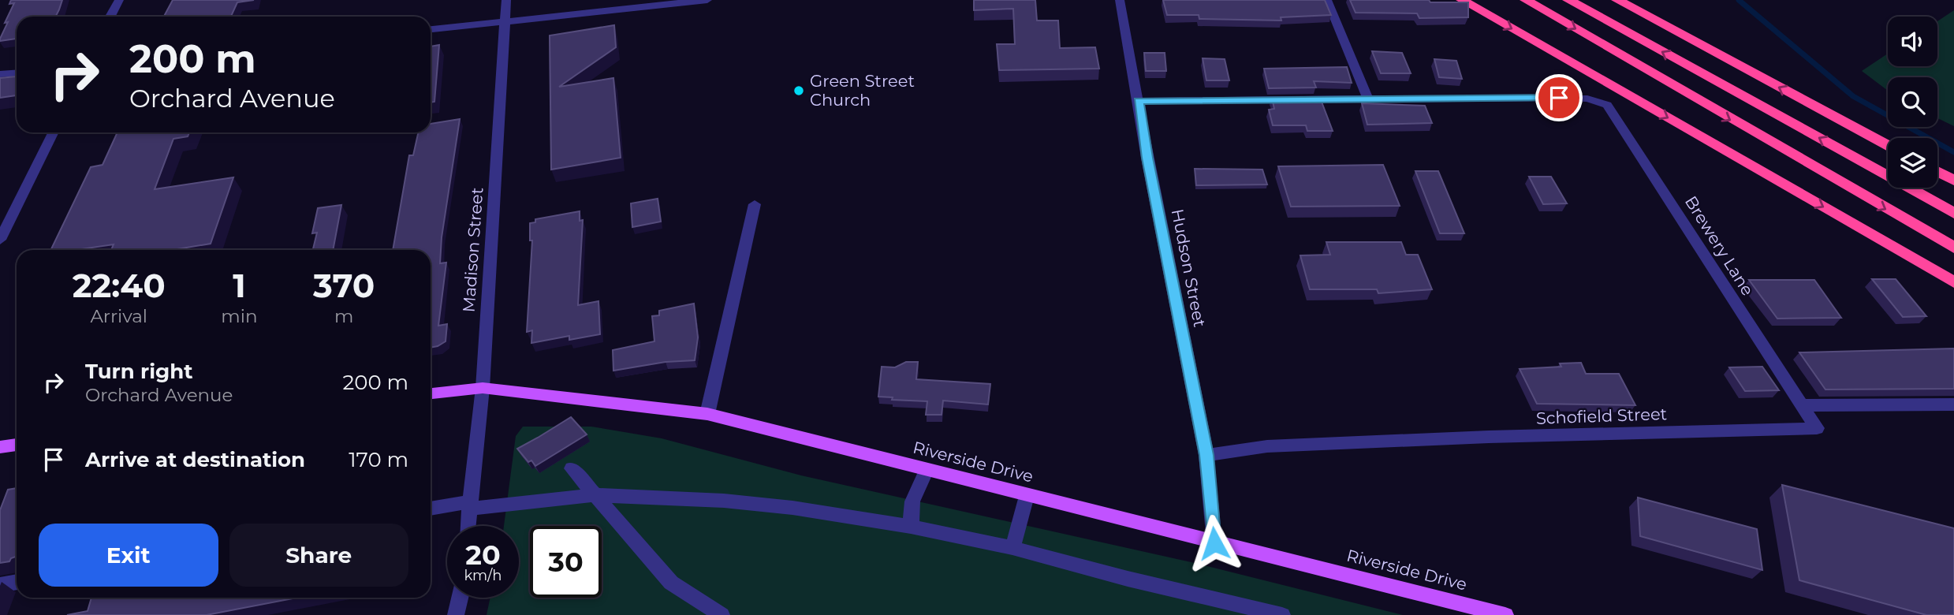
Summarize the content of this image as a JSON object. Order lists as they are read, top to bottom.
{
  "streets": {
    "main road": ["Riverside Drive"],
    "street": [
      "Brewery Lane",
      "Madison Street",
      "Hudson Street",
      "Schofield Street"
    ]
  },
  "crossings": [
    ["Brewery Lane", "Schofield Street"],
    ["Madison Street", "Riverside Drive"],
    ["Hudson Street", "Schofield Street"],
    ["Hudson Street", "Riverside Drive"]
  ],
  "places": ["Green Street Church"],
  "page": {
    "turn": ["200 m", "Orchard Avenue"],
    "eta": [
      "22:40",
      "Arrival",
      "1",
      "min",
      "370",
      "m"
    ],
    "list": [
      {
        "name": "Turn right",
        "note": "Orchard Avenue",
        "value": "200 m"
      },
      {
        "name": "Arrive at destination",
        "value": "170 m"
      }
    ],
    "buttons": ["Exit", "Share"],
    "speed": "20 km/h",
    "limit": "30"
  }
}
